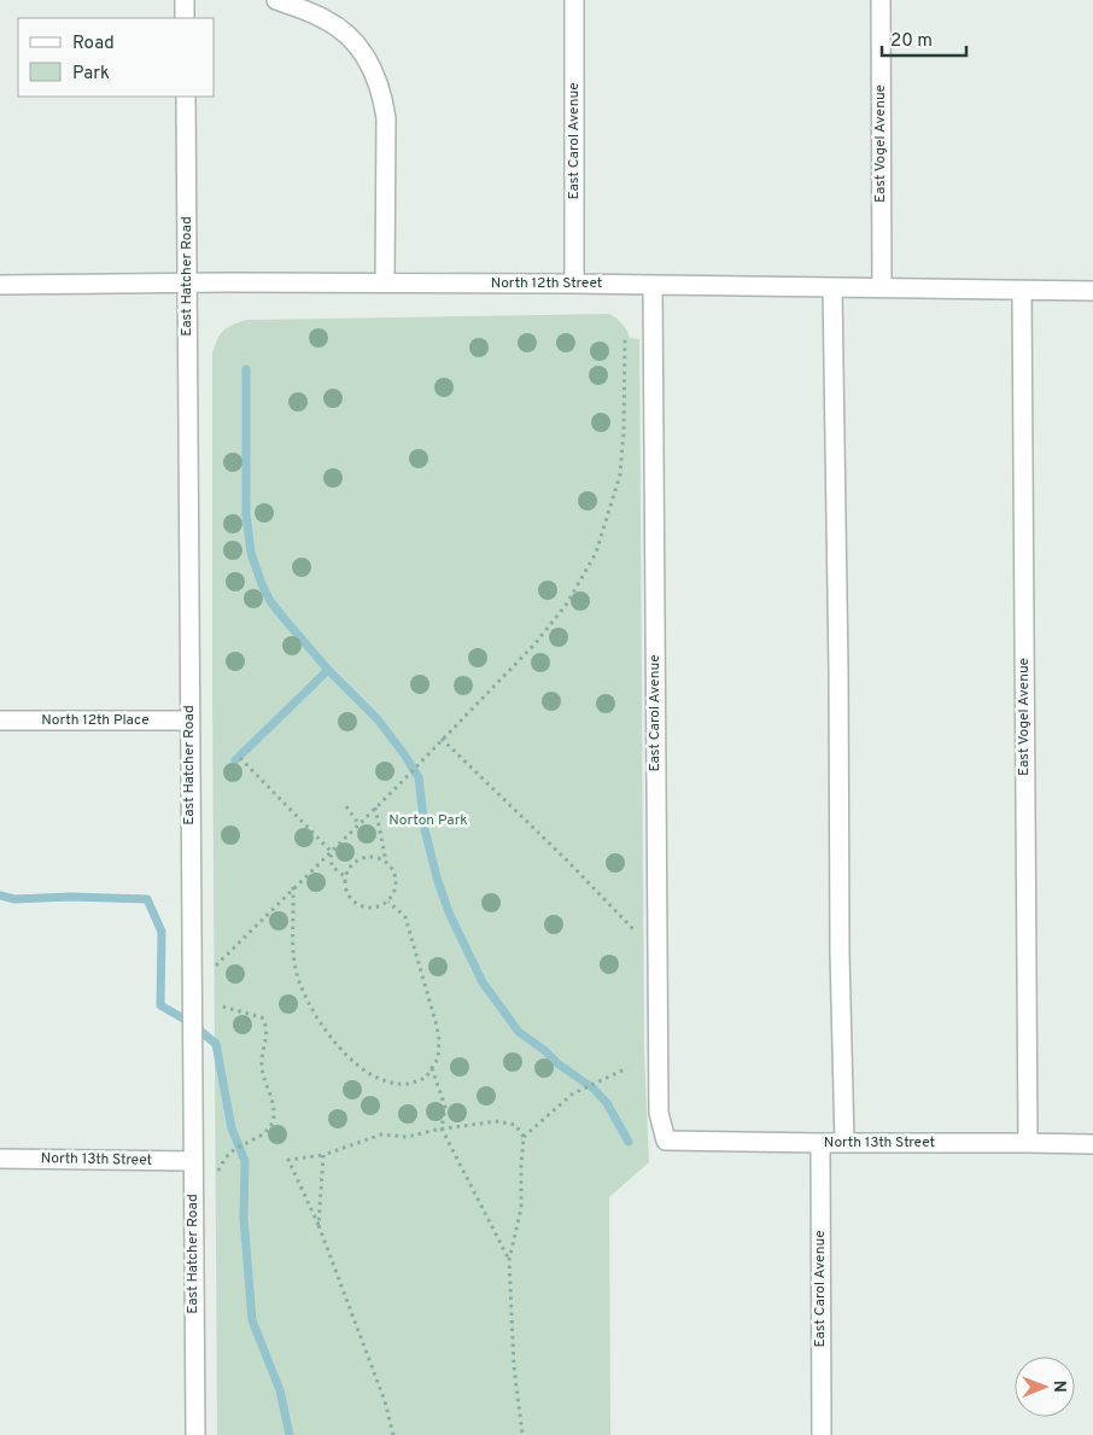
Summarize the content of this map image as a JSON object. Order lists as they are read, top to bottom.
{
  "streets": {
    "street": [
      "East Carol Avenue",
      "East Vogel Avenue",
      "East Hatcher Road",
      "North 12th Street",
      "North 12th Place",
      "North 13th Street"
    ]
  },
  "crossings": [
    ["East Carol Avenue", "North 12th Street"],
    ["East Carol Avenue", "North 13th Street"],
    ["East Vogel Avenue", "North 12th Street"],
    ["East Vogel Avenue", "North 13th Street"],
    ["East Hatcher Road", "North 12th Street"],
    ["East Hatcher Road", "North 12th Place"],
    ["East Hatcher Road", "North 13th Street"]
  ],
  "parks": ["Norton Park"],
  "legend": ["Road", "Park"],
  "scale_bar": "20 m",
  "north": "right"
}
